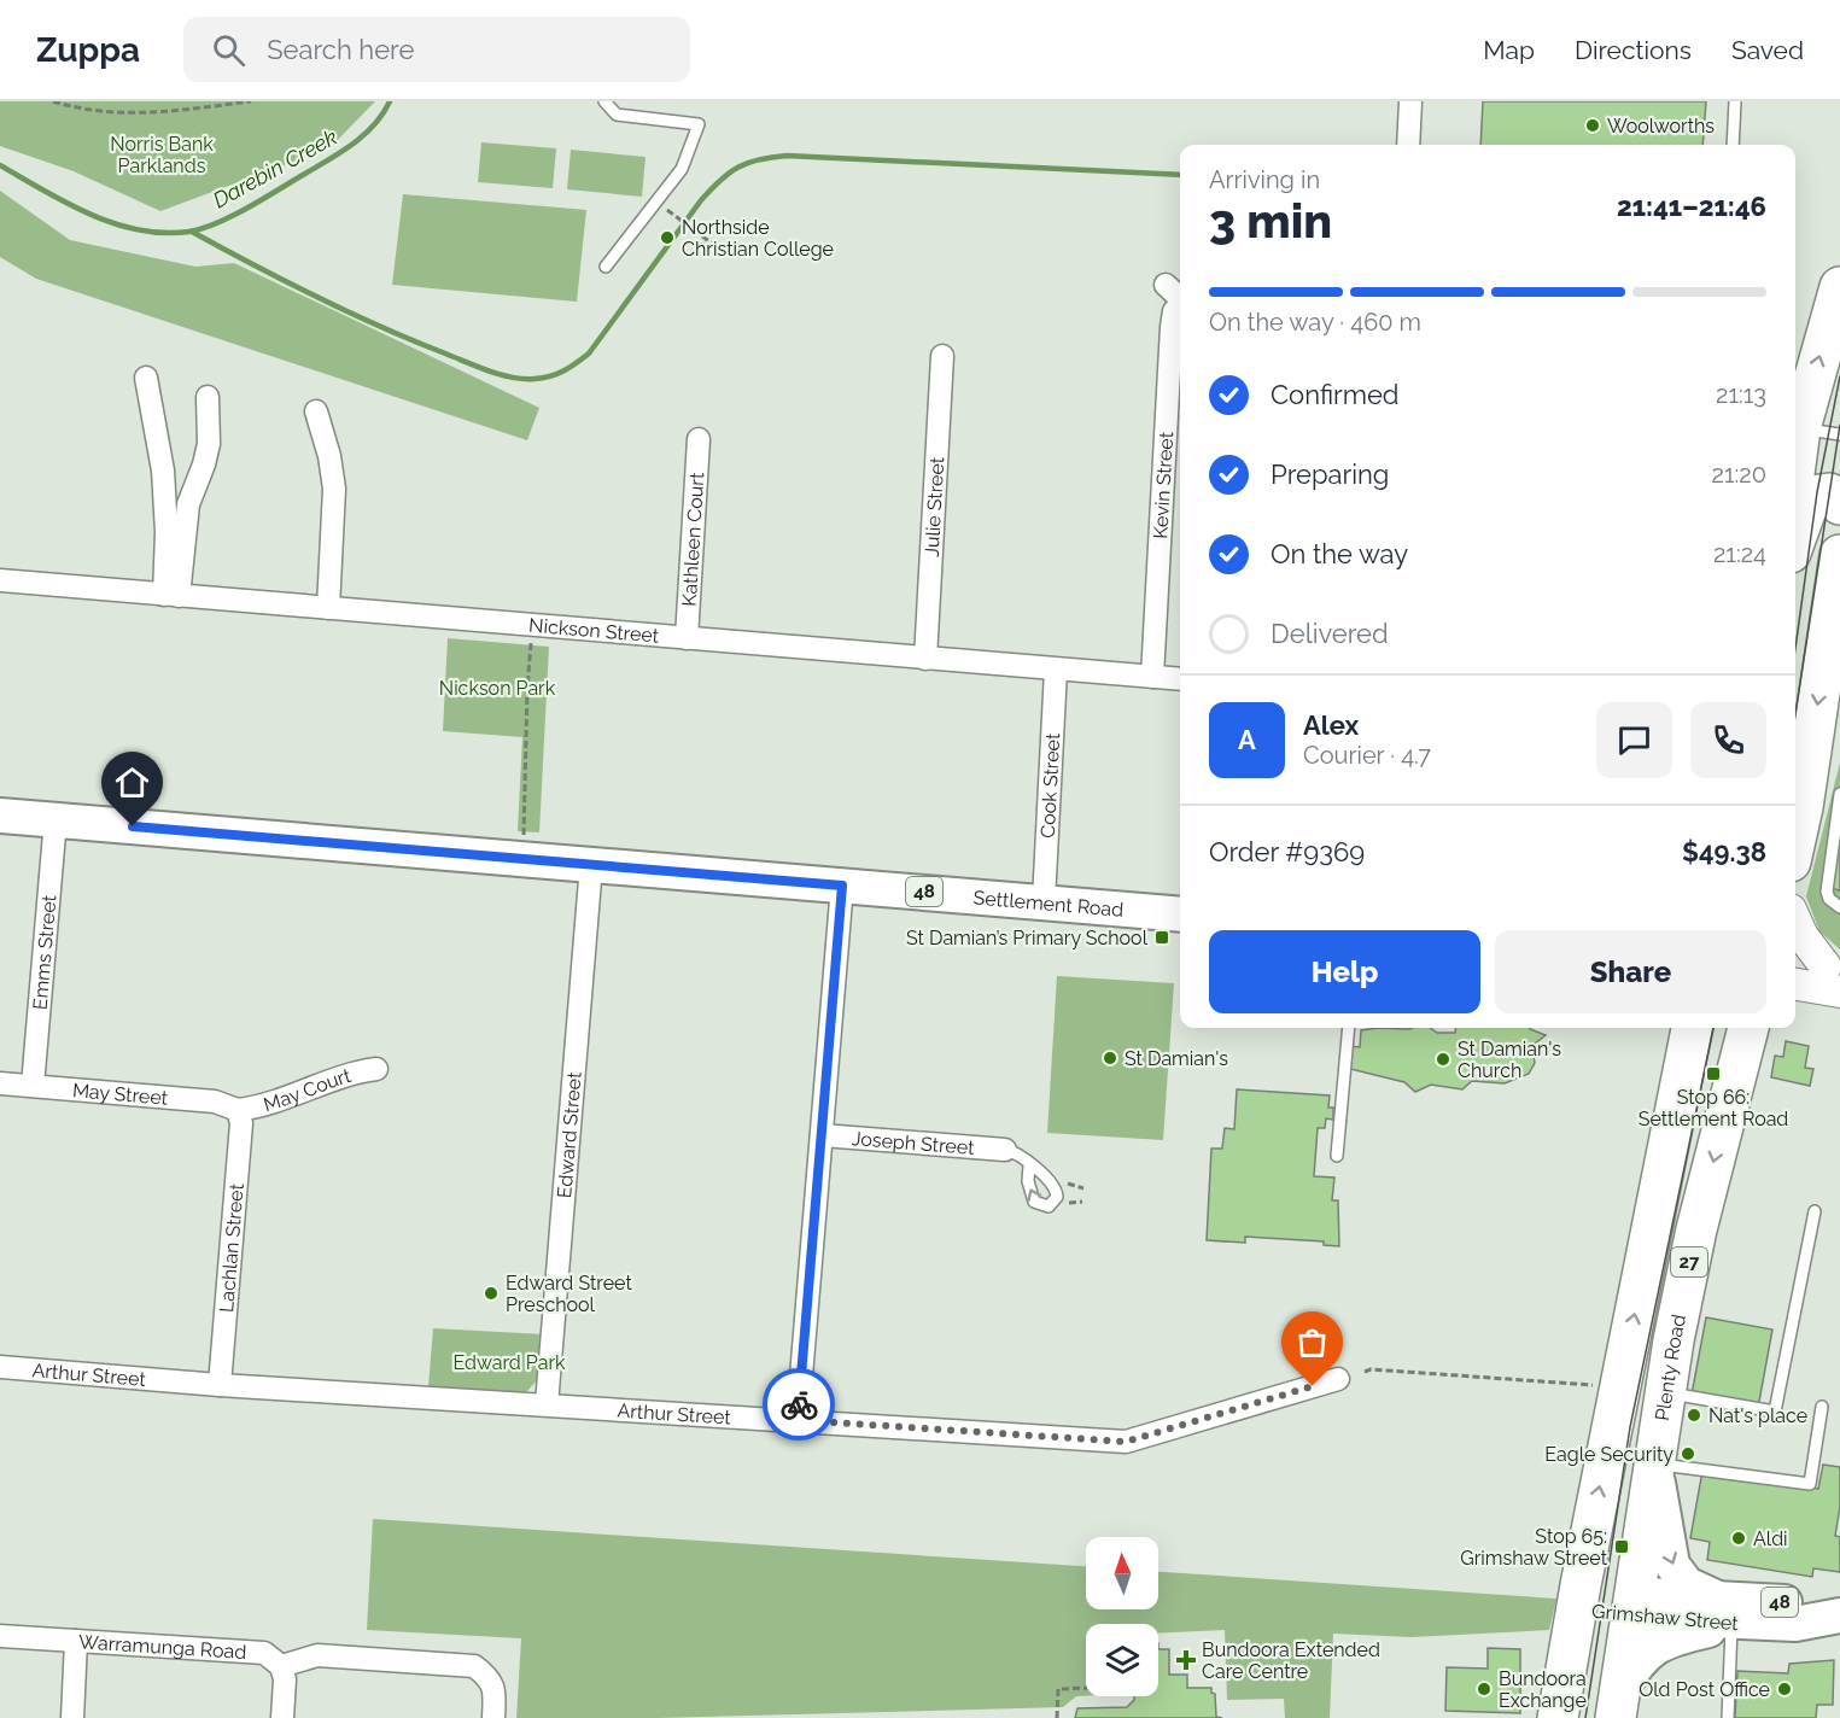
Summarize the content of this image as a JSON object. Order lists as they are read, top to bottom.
{
  "streets": {
    "highway": [
      "48",
      "27",
      "Plenty Road",
      "Grimshaw Street"
    ],
    "main road": ["Settlement Road"],
    "street": [
      "Kevin Street",
      "Julie Street",
      "Kathleen Court",
      "Nickson Street",
      "Cook Street",
      "Emms Street",
      "May Court",
      "May Street",
      "Edward Street",
      "Joseph Street",
      "Lachlan Street",
      "Arthur Street",
      "Warramunga Road"
    ]
  },
  "crossings": [
    ["Kevin Street", "Nickson Street"],
    ["Julie Street", "Nickson Street"],
    ["Kathleen Court", "Nickson Street"],
    ["Nickson Street", "Cook Street"],
    ["Cook Street", "Settlement Road"],
    ["Settlement Road", "Emms Street"],
    ["Settlement Road", "Edward Street"],
    ["Emms Street", "May Street"],
    ["May Court", "May Street"],
    ["May Court", "Lachlan Street"],
    ["May Street", "Lachlan Street"],
    ["Edward Street", "Arthur Street"],
    ["Lachlan Street", "Arthur Street"],
    ["27", "Grimshaw Street"],
    ["Plenty Road", "Grimshaw Street"]
  ],
  "water": ["Darebin Creek"],
  "parks": ["Norris Bank Parklands", "Nickson Park", "Edward Park"],
  "places": {
    "other": [
      "Woolworths",
      "Northside Christian College",
      "St Damian's",
      "St Damian's Church",
      "Edward Street Preschool",
      "Nat's place",
      "Eagle Security",
      "Aldi",
      "Bundoora Exchange",
      "Old Post Office"
    ],
    "transit": ["St Damian’s Primary School", "Stop 66: Settlement Road", "Stop 65: Grimshaw Street"],
    "health": ["Bundoora Extended Care Centre"]
  },
  "north": "top",
  "page": {
    "header": "Zuppa",
    "search": "Search here",
    "nav": ["Map", "Directions", "Saved"],
    "heading": ["3 min", "Arriving in", "21:41–21:46"],
    "panel": [
      "Alex",
      "Courier · 4.7",
      "Order #9369",
      "$49.38"
    ],
    "bar": "On the way · 460 m",
    "list": [
      ["Confirmed", "21:13"],
      ["Preparing", "21:20"],
      ["On the way", "21:24"],
      "Delivered"
    ],
    "round": "A",
    "buttons": ["Help", "Share"]
  }
}
